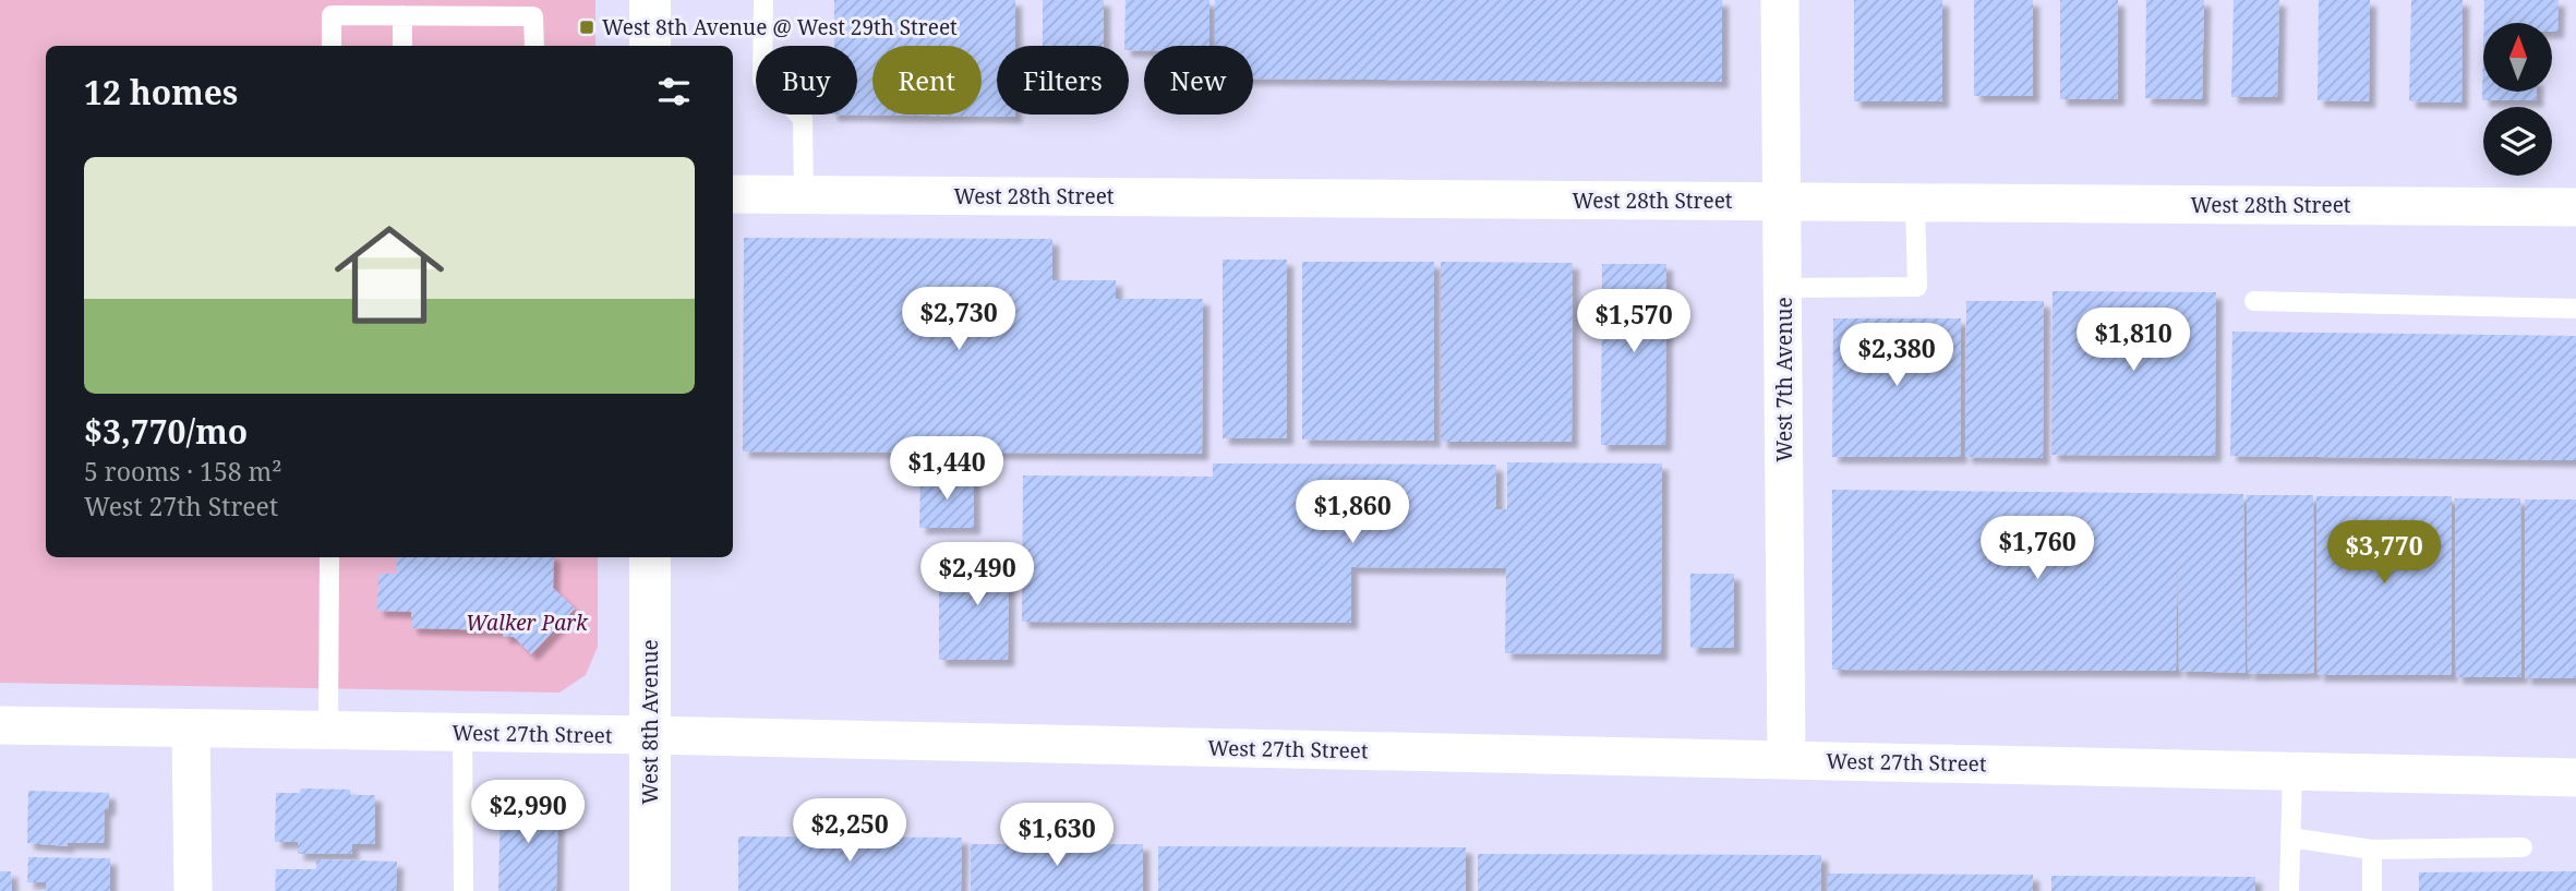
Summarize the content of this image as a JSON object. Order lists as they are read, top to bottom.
{
  "streets": {
    "street": [
      "West 28th Street",
      "West 7th Avenue",
      "West 8th Avenue",
      "West 27th Street"
    ]
  },
  "crossings": [
    ["West 28th Street", "West 7th Avenue"],
    ["West 7th Avenue", "West 27th Street"],
    ["West 8th Avenue", "West 27th Street"]
  ],
  "parks": ["Walker Park"],
  "places": {
    "transit": ["West 8th Avenue @ West 29th Street"]
  },
  "north": "top",
  "page": {
    "chip": [
      "Buy",
      "Rent",
      "Filters",
      "New"
    ],
    "heading": "12 homes",
    "list": [
      {
        "name": "$3,770/mo",
        "note": "5 rooms · 158 m² · West 27th Street"
      }
    ],
    "price": [
      "$2,730",
      "$1,570",
      "$1,810",
      "$2,380",
      "$1,440",
      "$1,860",
      "$1,760",
      "$3,770",
      "$2,490",
      "$2,990",
      "$2,250",
      "$1,630"
    ]
  }
}
